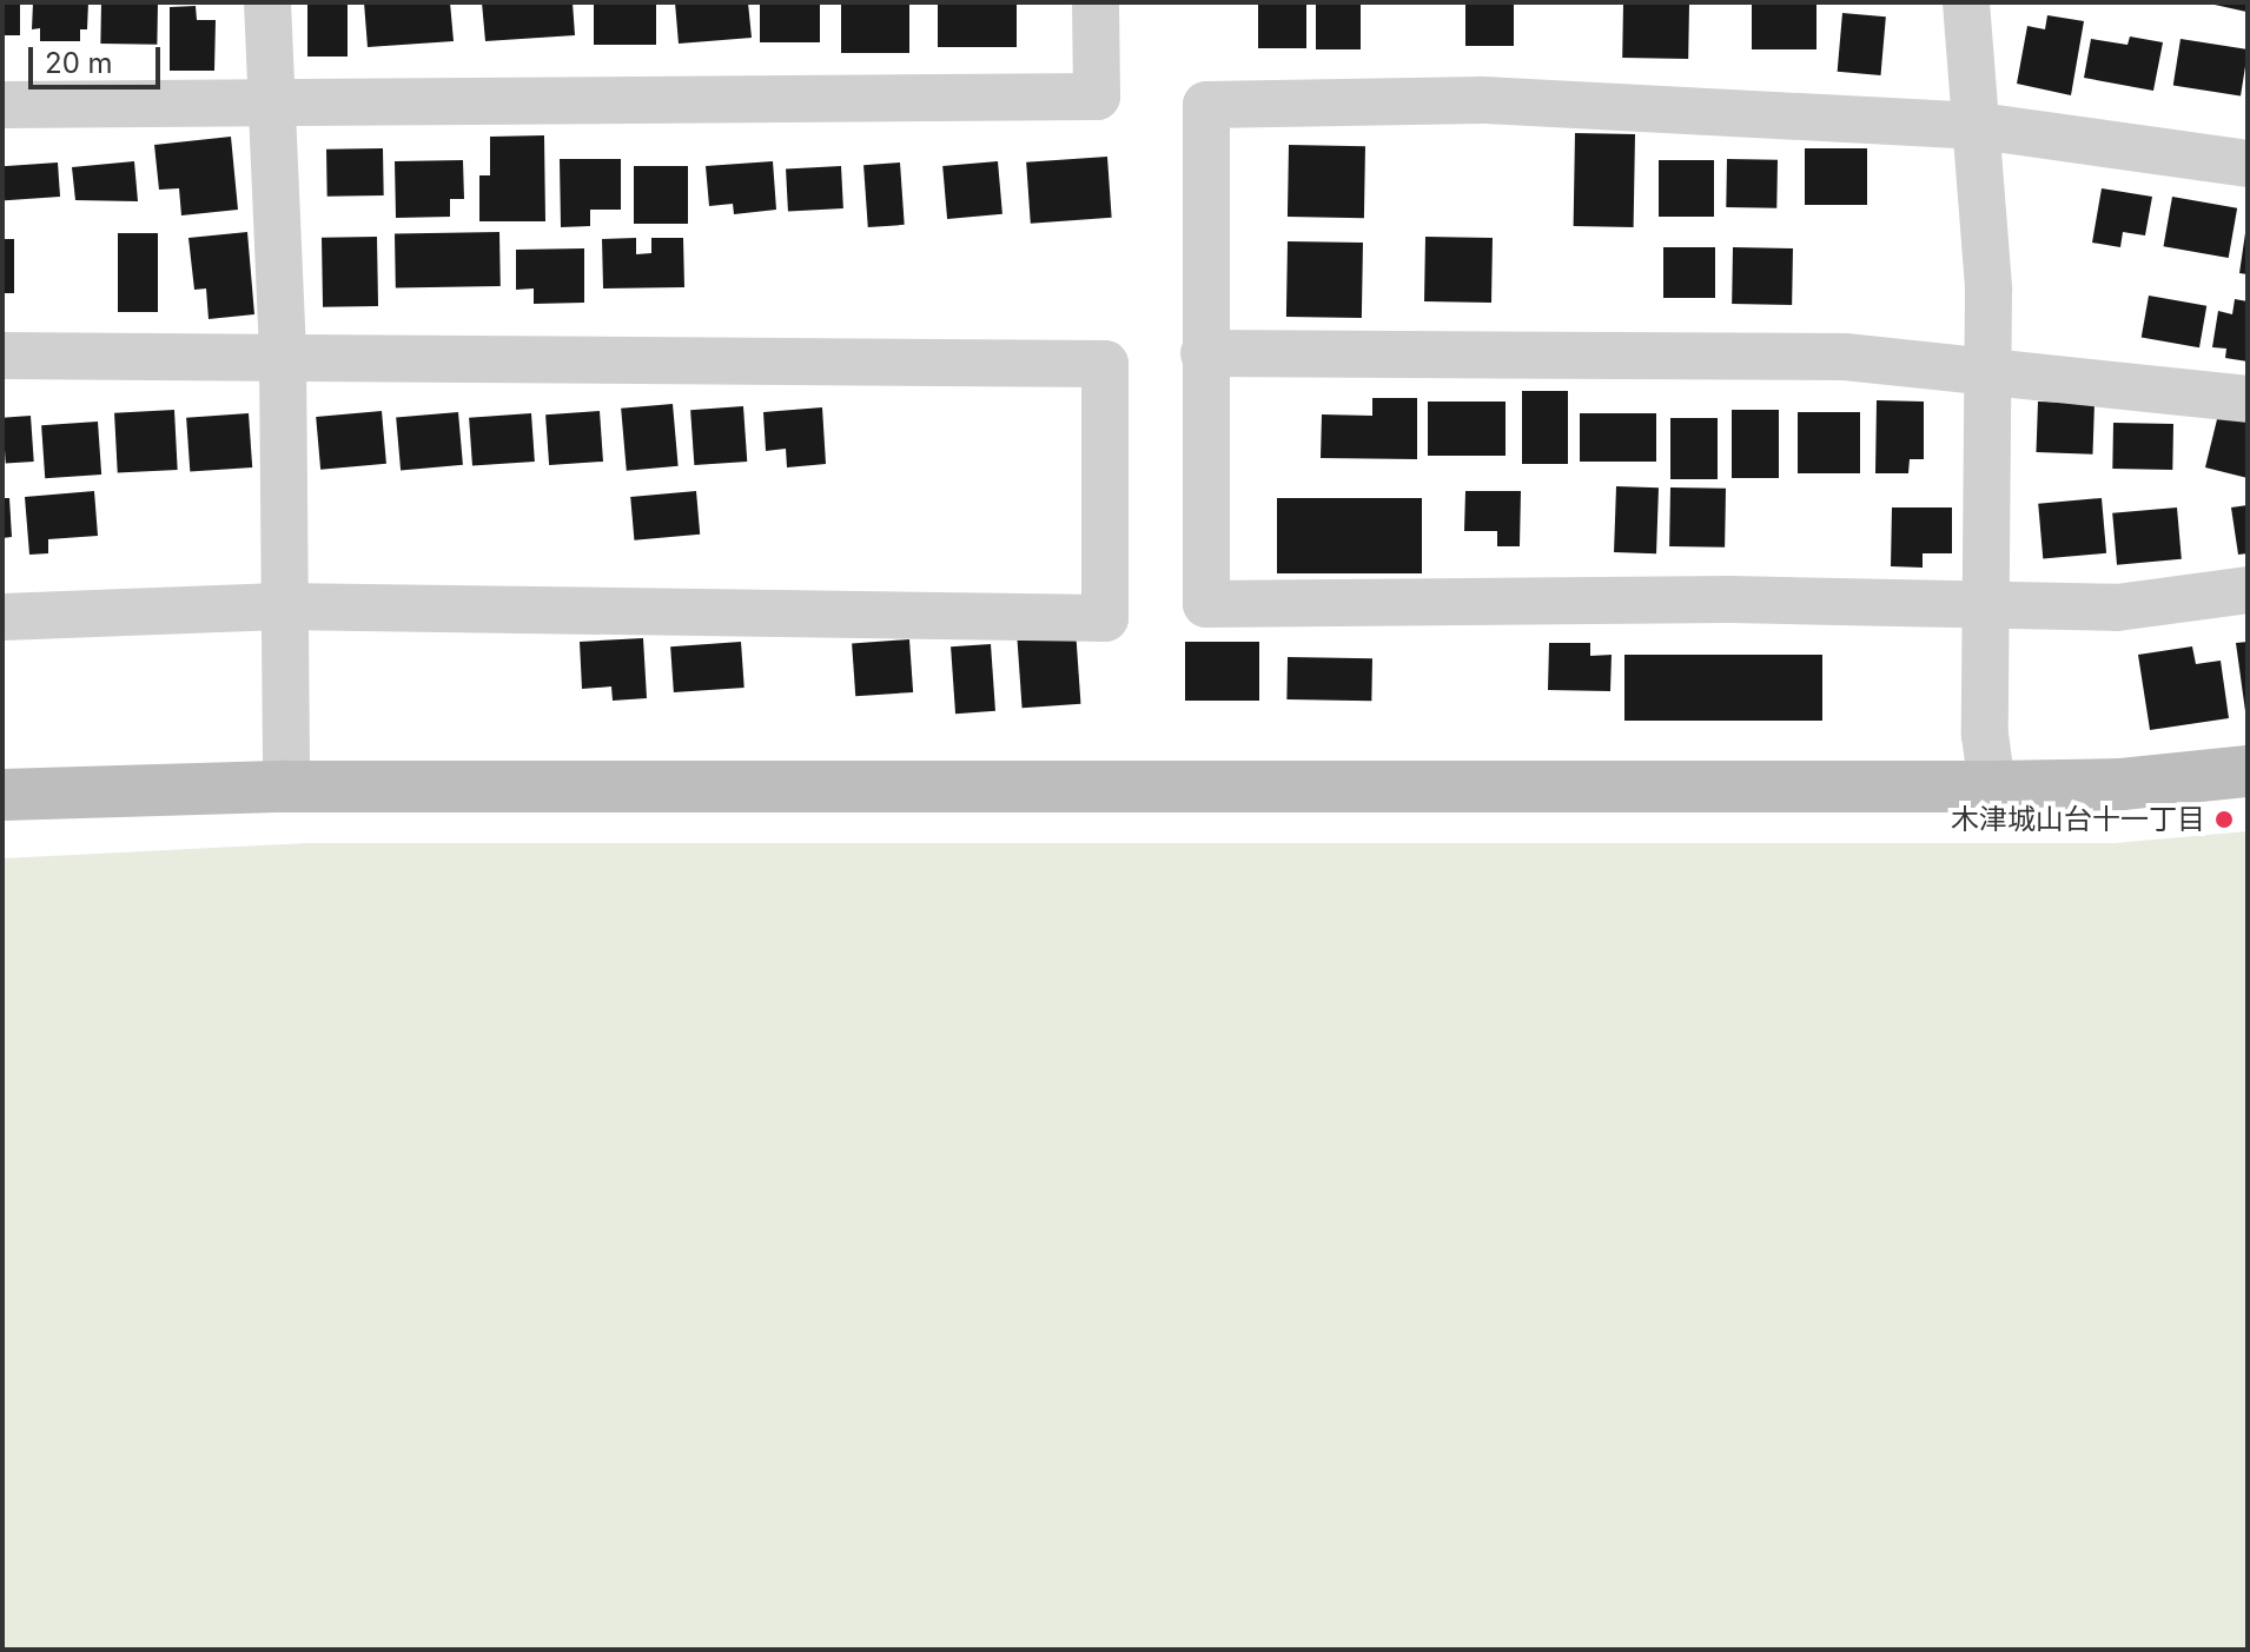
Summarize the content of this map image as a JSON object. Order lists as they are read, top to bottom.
{
  "places": ["木津城山台十一丁目"],
  "scale_bar": "20 m"
}
